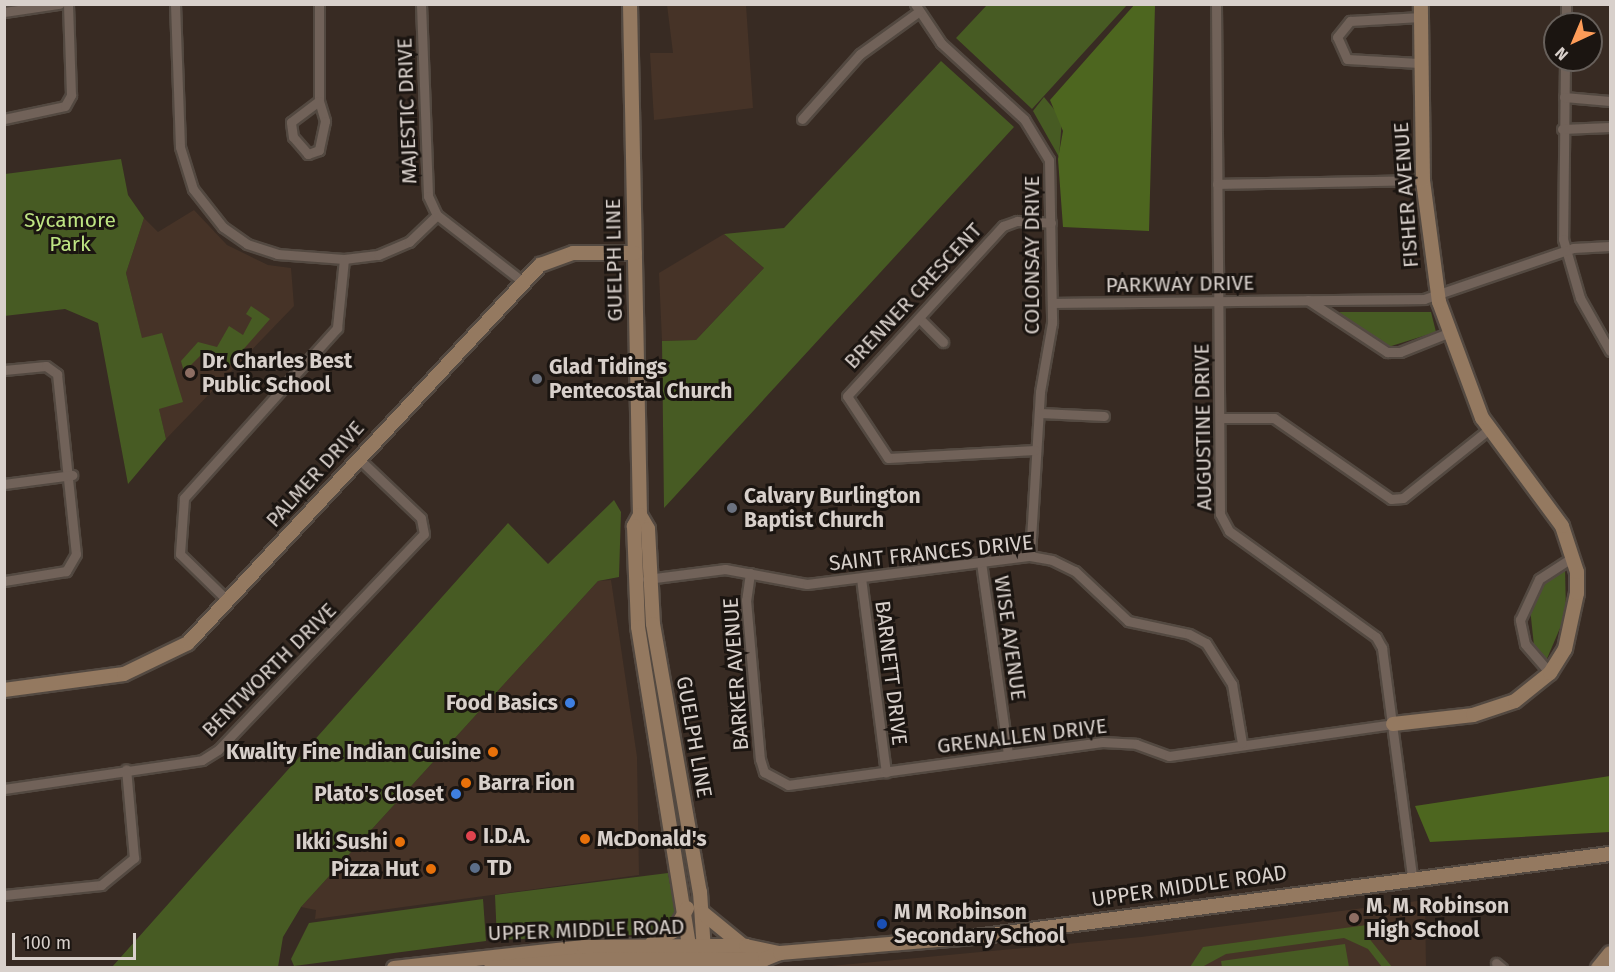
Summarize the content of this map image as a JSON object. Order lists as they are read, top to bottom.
{
  "streets": {
    "main road": [
      "FISHER AVENUE",
      "GUELPH LINE",
      "PALMER DRIVE",
      "UPPER MIDDLE ROAD"
    ],
    "street": [
      "MAJESTIC DRIVE",
      "COLONSAY DRIVE",
      "PARKWAY DRIVE",
      "BRENNER CRESCENT",
      "AUGUSTINE DRIVE",
      "SAINT FRANCES DRIVE",
      "WISE AVENUE",
      "BENTWORTH DRIVE",
      "BARNETT DRIVE",
      "BARKER AVENUE",
      "GRENALLEN DRIVE"
    ]
  },
  "crossings": [
    ["FISHER AVENUE", "PARKWAY DRIVE"],
    ["FISHER AVENUE", "AUGUSTINE DRIVE"],
    ["FISHER AVENUE", "GRENALLEN DRIVE"],
    ["COLONSAY DRIVE", "PARKWAY DRIVE"],
    ["COLONSAY DRIVE", "BRENNER CRESCENT"],
    ["COLONSAY DRIVE", "SAINT FRANCES DRIVE"],
    ["GUELPH LINE", "PALMER DRIVE"],
    ["GUELPH LINE", "SAINT FRANCES DRIVE"],
    ["GUELPH LINE", "UPPER MIDDLE ROAD"],
    ["PARKWAY DRIVE", "AUGUSTINE DRIVE"],
    ["AUGUSTINE DRIVE", "GRENALLEN DRIVE"],
    ["AUGUSTINE DRIVE", "UPPER MIDDLE ROAD"],
    ["PALMER DRIVE", "BENTWORTH DRIVE"],
    ["SAINT FRANCES DRIVE", "WISE AVENUE"],
    ["SAINT FRANCES DRIVE", "BARNETT DRIVE"],
    ["SAINT FRANCES DRIVE", "BARKER AVENUE"],
    ["SAINT FRANCES DRIVE", "GRENALLEN DRIVE"],
    ["WISE AVENUE", "GRENALLEN DRIVE"],
    ["BARNETT DRIVE", "GRENALLEN DRIVE"],
    ["BARKER AVENUE", "GRENALLEN DRIVE"]
  ],
  "parks": ["Sycamore Park"],
  "places": [
    "Dr. Charles Best Public School",
    "Glad Tidings Pentecostal Church",
    "Calvary Burlington Baptist Church",
    "Food Basics",
    "Kwality Fine Indian Cuisine",
    "Barra Fion",
    "Plato's Closet",
    "I.D.A.",
    "McDonald's",
    "Ikki Sushi",
    "TD",
    "Pizza Hut",
    "M. M. Robinson High School",
    "M M Robinson Secondary School"
  ],
  "scale_bar": "100 m",
  "north": "bottom left"
}
